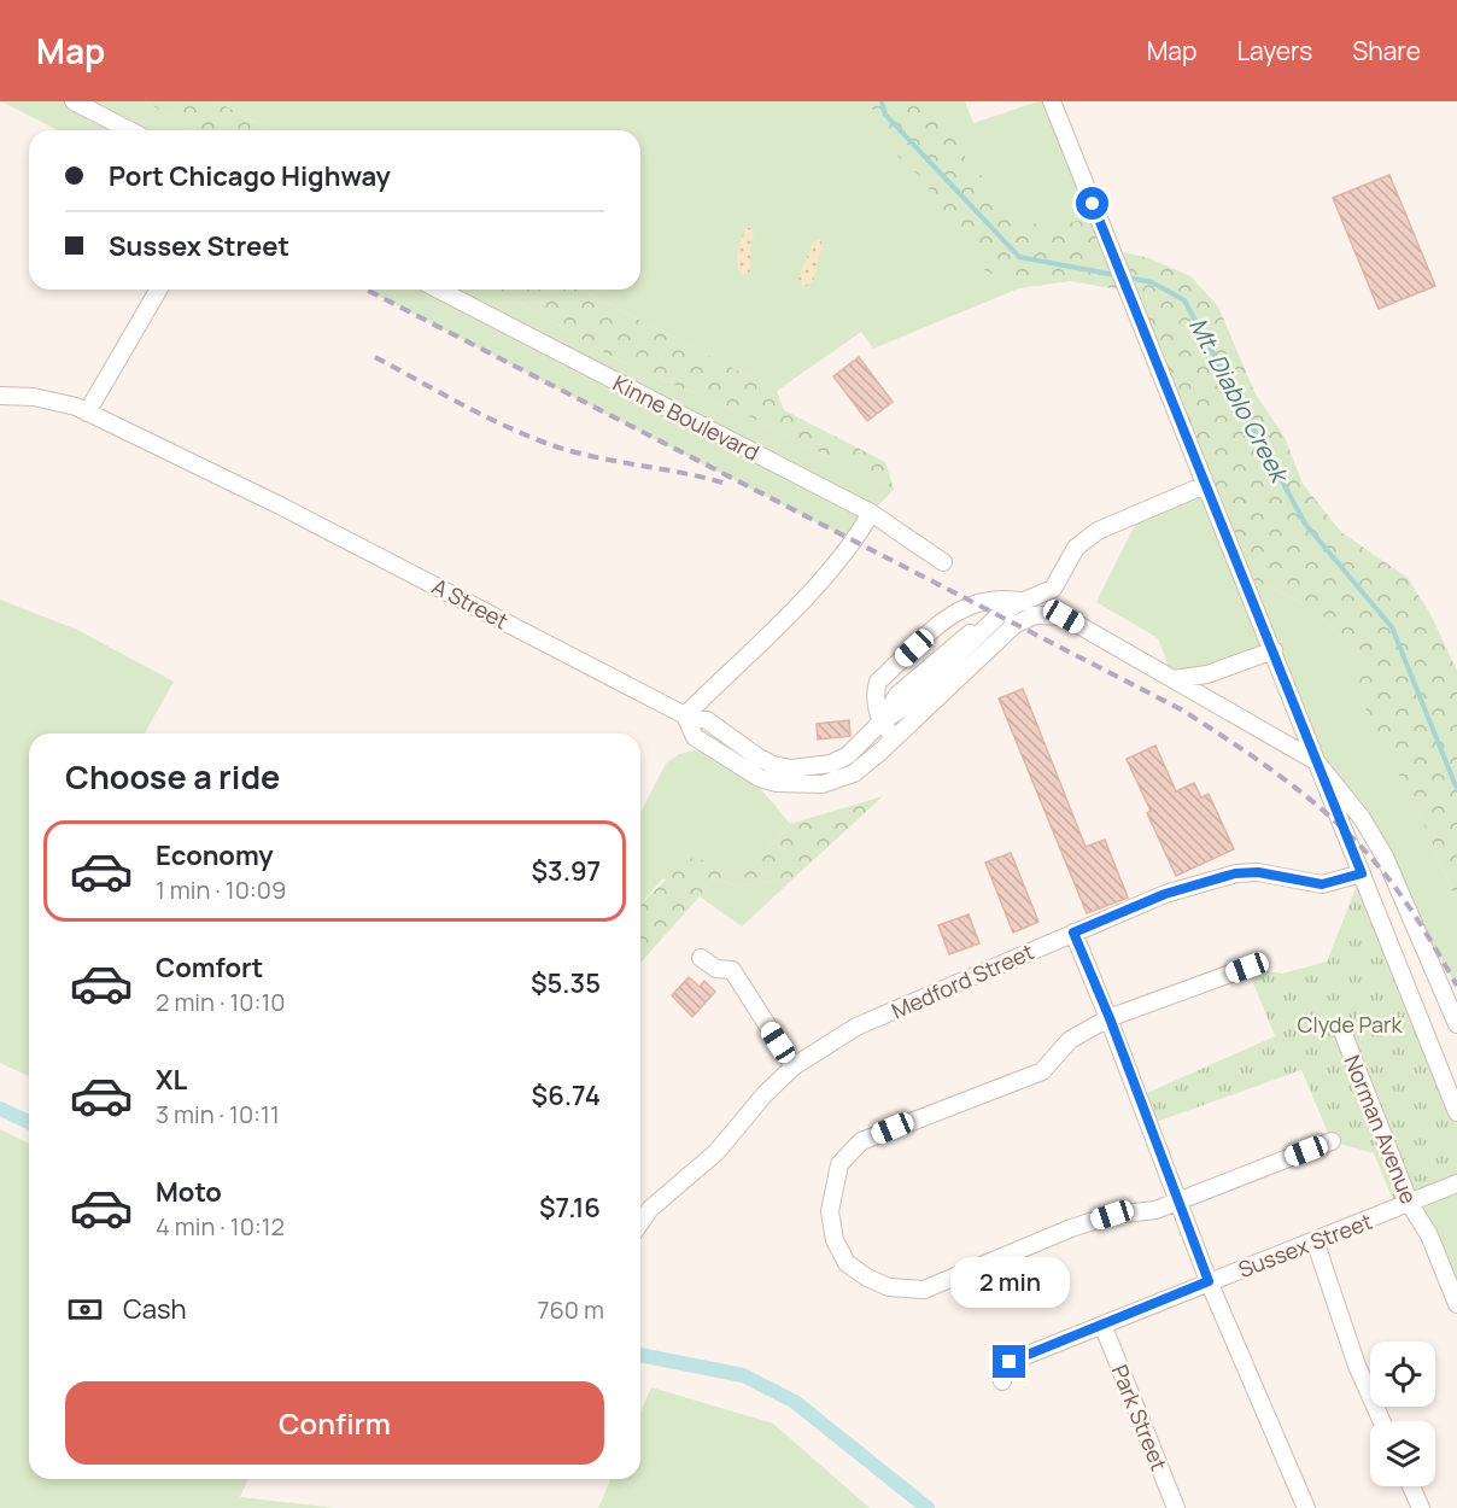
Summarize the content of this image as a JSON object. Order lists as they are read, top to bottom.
{
  "streets": {
    "street": [
      "Kinne Boulevard",
      "A Street",
      "Medford Street",
      "Norman Avenue",
      "Sussex Street",
      "Park Street"
    ]
  },
  "crossings": [
    ["Norman Avenue", "Sussex Street"],
    ["Sussex Street", "Park Street"]
  ],
  "water": ["Mt. Diablo Creek"],
  "parks": ["Clyde Park"],
  "page": {
    "header": "Map",
    "nav": ["Map", "Layers", "Share"],
    "banner": ["Port Chicago Highway", "Sussex Street"],
    "heading": "Choose a ride",
    "list": [
      {
        "name": "Economy",
        "note": "1 min · 10:09",
        "value": "$3.97"
      },
      {
        "name": "Comfort",
        "note": "2 min · 10:10",
        "value": "$5.35"
      },
      {
        "name": "XL",
        "note": "3 min · 10:11",
        "value": "$6.74"
      },
      {
        "name": "Moto",
        "note": "4 min · 10:12",
        "value": "$7.16"
      }
    ],
    "bubble": "2 min",
    "pay": ["Cash", "760 m"],
    "buttons": "Confirm"
  }
}
